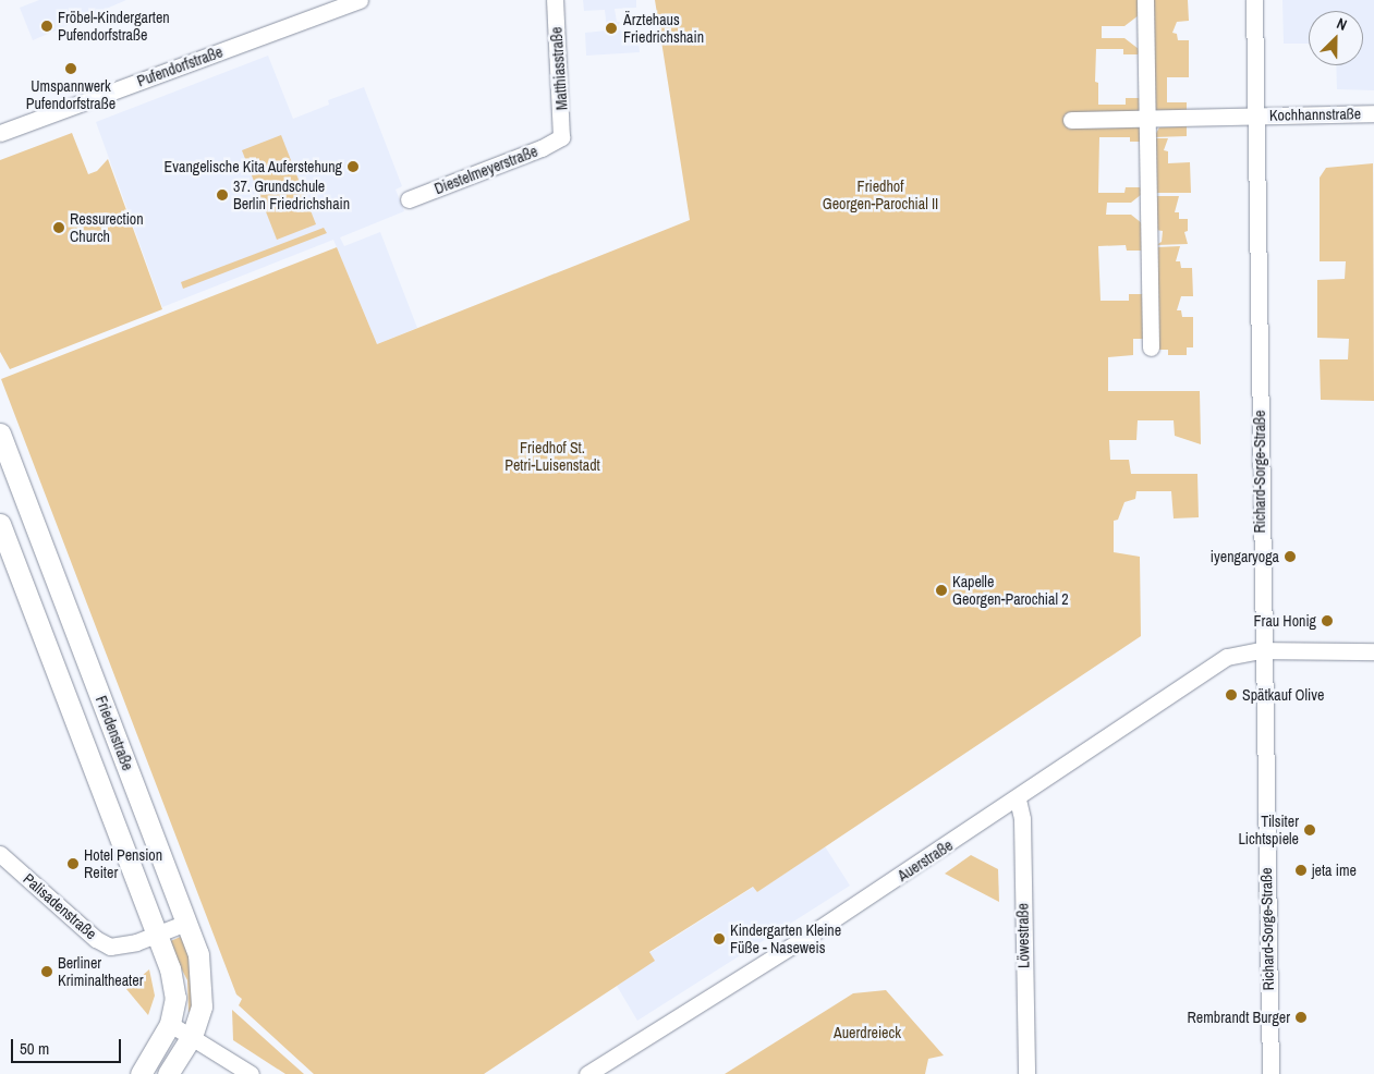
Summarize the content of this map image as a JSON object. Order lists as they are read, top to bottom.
{
  "streets": {
    "street": [
      "Pufendorfstraße",
      "Matthiasstraße",
      "Kochhannstraße",
      "Diestelmeyerstraße",
      "Richard-Sorge-Straße",
      "Friedenstraße",
      "Auerstraße",
      "Palisadenstraße",
      "Löwestraße"
    ]
  },
  "crossings": [
    ["Matthiasstraße", "Diestelmeyerstraße"],
    ["Kochhannstraße", "Richard-Sorge-Straße"],
    ["Richard-Sorge-Straße", "Auerstraße"],
    ["Friedenstraße", "Palisadenstraße"],
    ["Auerstraße", "Löwestraße"]
  ],
  "parks": ["Friedhof Georgen-Parochial II", "Friedhof St. Petri-Luisenstadt", "Auerdreieck"],
  "places": [
    "Fröbel-Kindergarten Pufendorfstraße",
    "Ärztehaus Friedrichshain",
    "Umspannwerk Pufendorfstraße",
    "Evangelische Kita Auferstehung",
    "37. Grundschule Berlin Friedrichshain",
    "Ressurection Church",
    "iyengaryoga",
    "Kapelle Georgen-Parochial 2",
    "Frau Honig",
    "Spätkauf Olive",
    "Tilsiter Lichtspiele",
    "Hotel Pension Reiter",
    "jeta ime",
    "Kindergarten Kleine Füße - Naseweis",
    "Berliner Kriminaltheater",
    "Rembrandt Burger"
  ],
  "scale_bar": "50 m",
  "north": "top right"
}
